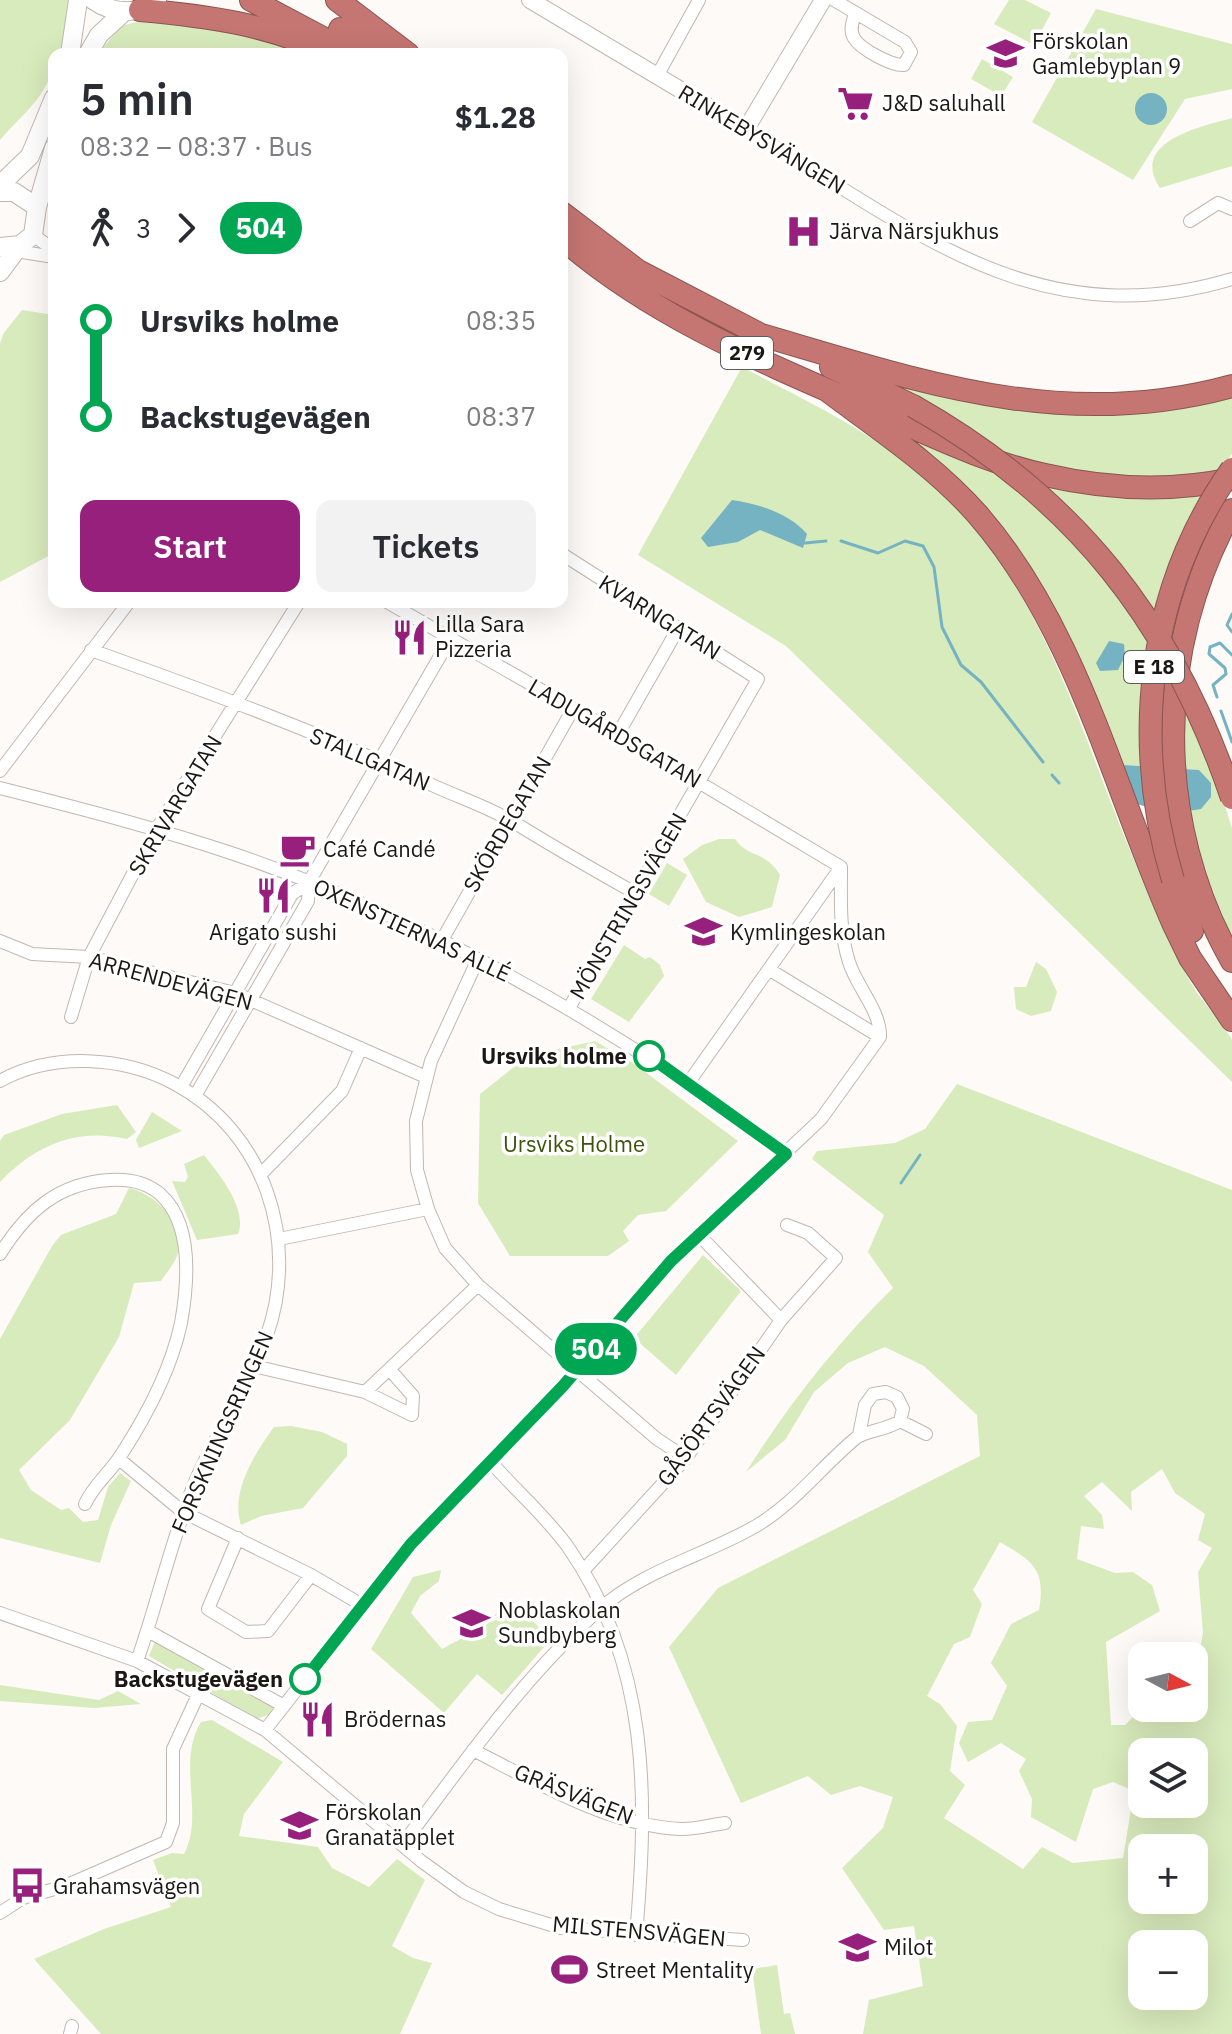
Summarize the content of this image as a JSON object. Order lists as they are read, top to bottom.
{
  "streets": {
    "highway": ["279", "E 18"],
    "street": [
      "RINKEBYSVÄNGEN",
      "KVARNGATAN",
      "LADUGÅRDSGATAN",
      "STALLGATAN",
      "SKRIVARGATAN",
      "SKÖRDEGATAN",
      "MÖNSTRINGSVÄGEN",
      "OXENSTIERNAS ALLÉ",
      "ARRENDEVÄGEN",
      "GÅSÖRTSVÄGEN",
      "FORSKNINGSRINGEN",
      "GRÄSVÄGEN",
      "MILSTENSVÄGEN"
    ]
  },
  "crossings": [
    ["KVARNGATAN", "MÖNSTRINGSVÄGEN"],
    ["LADUGÅRDSGATAN", "SKÖRDEGATAN"],
    ["LADUGÅRDSGATAN", "MÖNSTRINGSVÄGEN"],
    ["STALLGATAN", "SKRIVARGATAN"],
    ["STALLGATAN", "SKÖRDEGATAN"],
    ["STALLGATAN", "MÖNSTRINGSVÄGEN"],
    ["SKRIVARGATAN", "OXENSTIERNAS ALLÉ"],
    ["SKRIVARGATAN", "ARRENDEVÄGEN"],
    ["SKÖRDEGATAN", "OXENSTIERNAS ALLÉ"],
    ["MÖNSTRINGSVÄGEN", "OXENSTIERNAS ALLÉ"],
    ["FORSKNINGSRINGEN", "MILSTENSVÄGEN"]
  ],
  "parks": ["Ursviks Holme"],
  "places": {
    "school or university": [
      "Förskolan Gamlebyplan 9",
      "Kymlingeskolan",
      "Noblaskolan Sundbyberg",
      "Förskolan Granatäpplet",
      "Milot"
    ],
    "supermarket": ["J&D saluhall"],
    "hospital": ["Järva Närsjukhus"],
    "restaurant": ["Lilla Sara Pizzeria", "Arigato sushi", "Brödernas"],
    "cafe": ["Café Candé"],
    "other": ["Ursviks holme", "Backstugevägen"],
    "bus stop": ["Grahamsvägen"],
    "sports": ["Street Mentality"]
  },
  "lines": ["bus line 504"],
  "north": "right",
  "page": {
    "on_map": "504",
    "heading": ["5 min", "08:32 – 08:37 · Bus", "$1.28"],
    "legs": ["3", "504"],
    "list": [
      {
        "name": "Ursviks holme",
        "value": "08:35"
      },
      {
        "name": "Backstugevägen",
        "value": "08:37"
      }
    ],
    "buttons": ["Start", "Tickets"],
    "map_buttons": ["+", "−"]
  }
}
